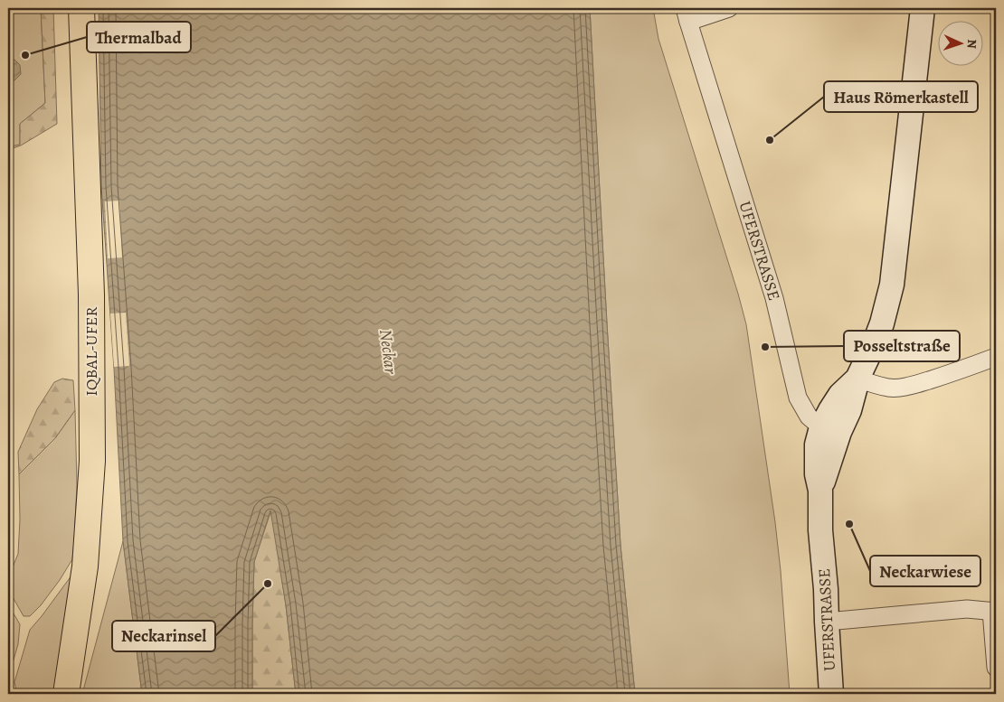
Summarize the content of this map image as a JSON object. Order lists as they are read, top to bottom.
{
  "streets": {
    "main road": ["IQBAL-UFER"],
    "street": ["UFERSTRASSE"]
  },
  "water": ["Neckar"],
  "places": [
    "Thermalbad",
    "Haus Römerkastell",
    "Posseltstraße",
    "Neckarwiese",
    "Neckarinsel"
  ],
  "north": "right"
}
